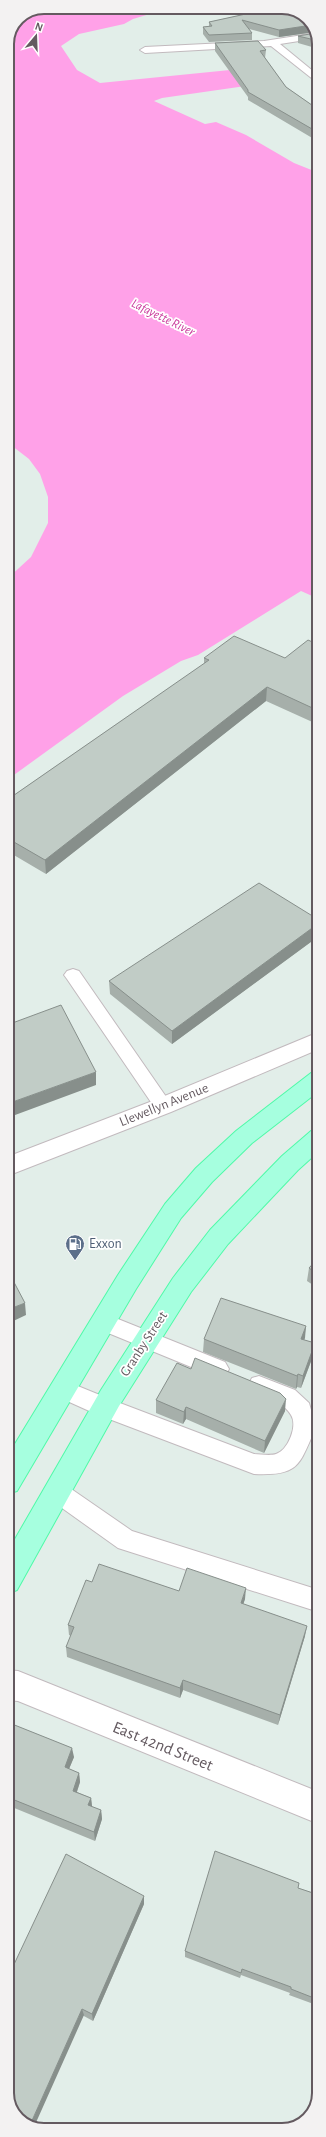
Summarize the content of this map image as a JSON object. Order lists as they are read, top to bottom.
{
  "streets": {
    "main road": ["Granby Street"],
    "street": ["Llewellyn Avenue", "East 42nd Street"]
  },
  "water": ["Lafayette River"],
  "places": {
    "fuel station": ["Exxon"]
  },
  "north": "top"
}
